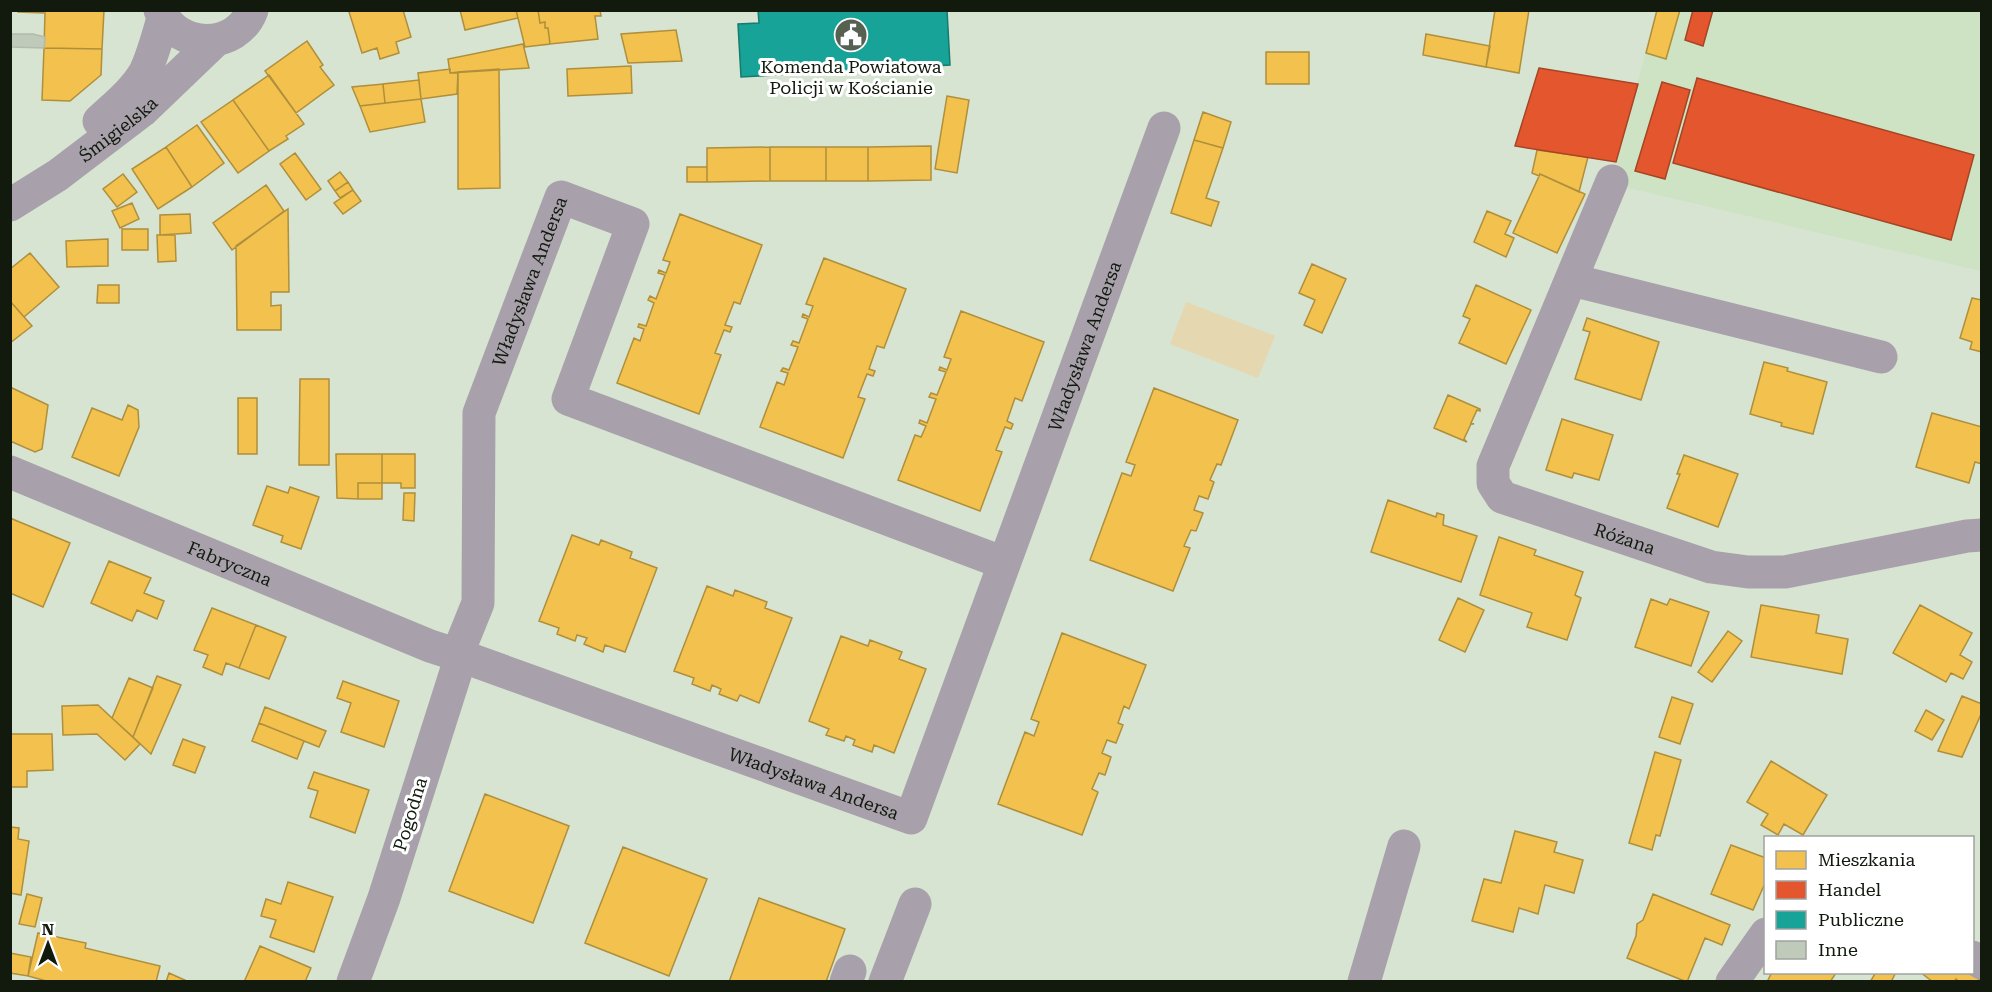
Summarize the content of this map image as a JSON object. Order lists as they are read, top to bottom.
{
  "streets": {
    "street": [
      "Śmigielska",
      "Władysława Andersa",
      "Różana",
      "Fabryczna",
      "Pogodna"
    ]
  },
  "crossings": [
    ["Władysława Andersa", "Fabryczna"],
    ["Władysława Andersa", "Pogodna"],
    ["Fabryczna", "Pogodna"]
  ],
  "places": {
    "public building": ["Komenda Powiatowa Policji w Kościanie"]
  },
  "legend": [
    "Mieszkania",
    "Handel",
    "Publiczne",
    "Inne"
  ],
  "north": "top"
}
